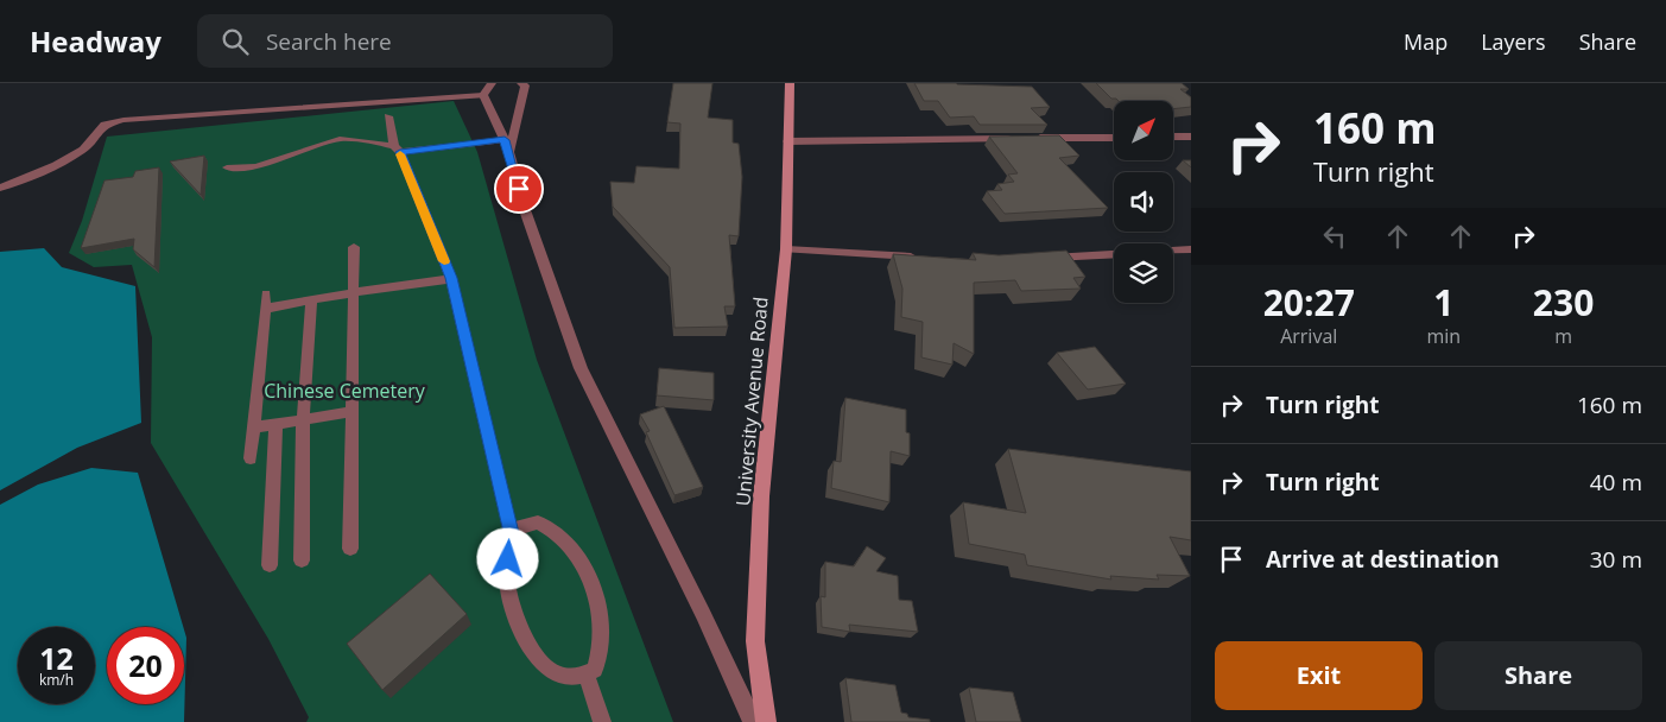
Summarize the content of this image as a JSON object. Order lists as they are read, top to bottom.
{
  "streets": {
    "main road": ["University Avenue Road"]
  },
  "parks": ["Chinese Cemetery"],
  "north": "top right",
  "page": {
    "header": "Headway",
    "search": "Search here",
    "nav": ["Map", "Layers", "Share"],
    "turn": ["160 m", "Turn right"],
    "eta": [
      "20:27",
      "Arrival",
      "1",
      "min",
      "230",
      "m"
    ],
    "list": [
      {
        "name": "Turn right",
        "value": "160 m"
      },
      {
        "name": "Turn right",
        "value": "40 m"
      },
      {
        "name": "Arrive at destination",
        "value": "30 m"
      }
    ],
    "speed": "12 km/h",
    "limit": "20",
    "buttons": ["Exit", "Share"]
  }
}
